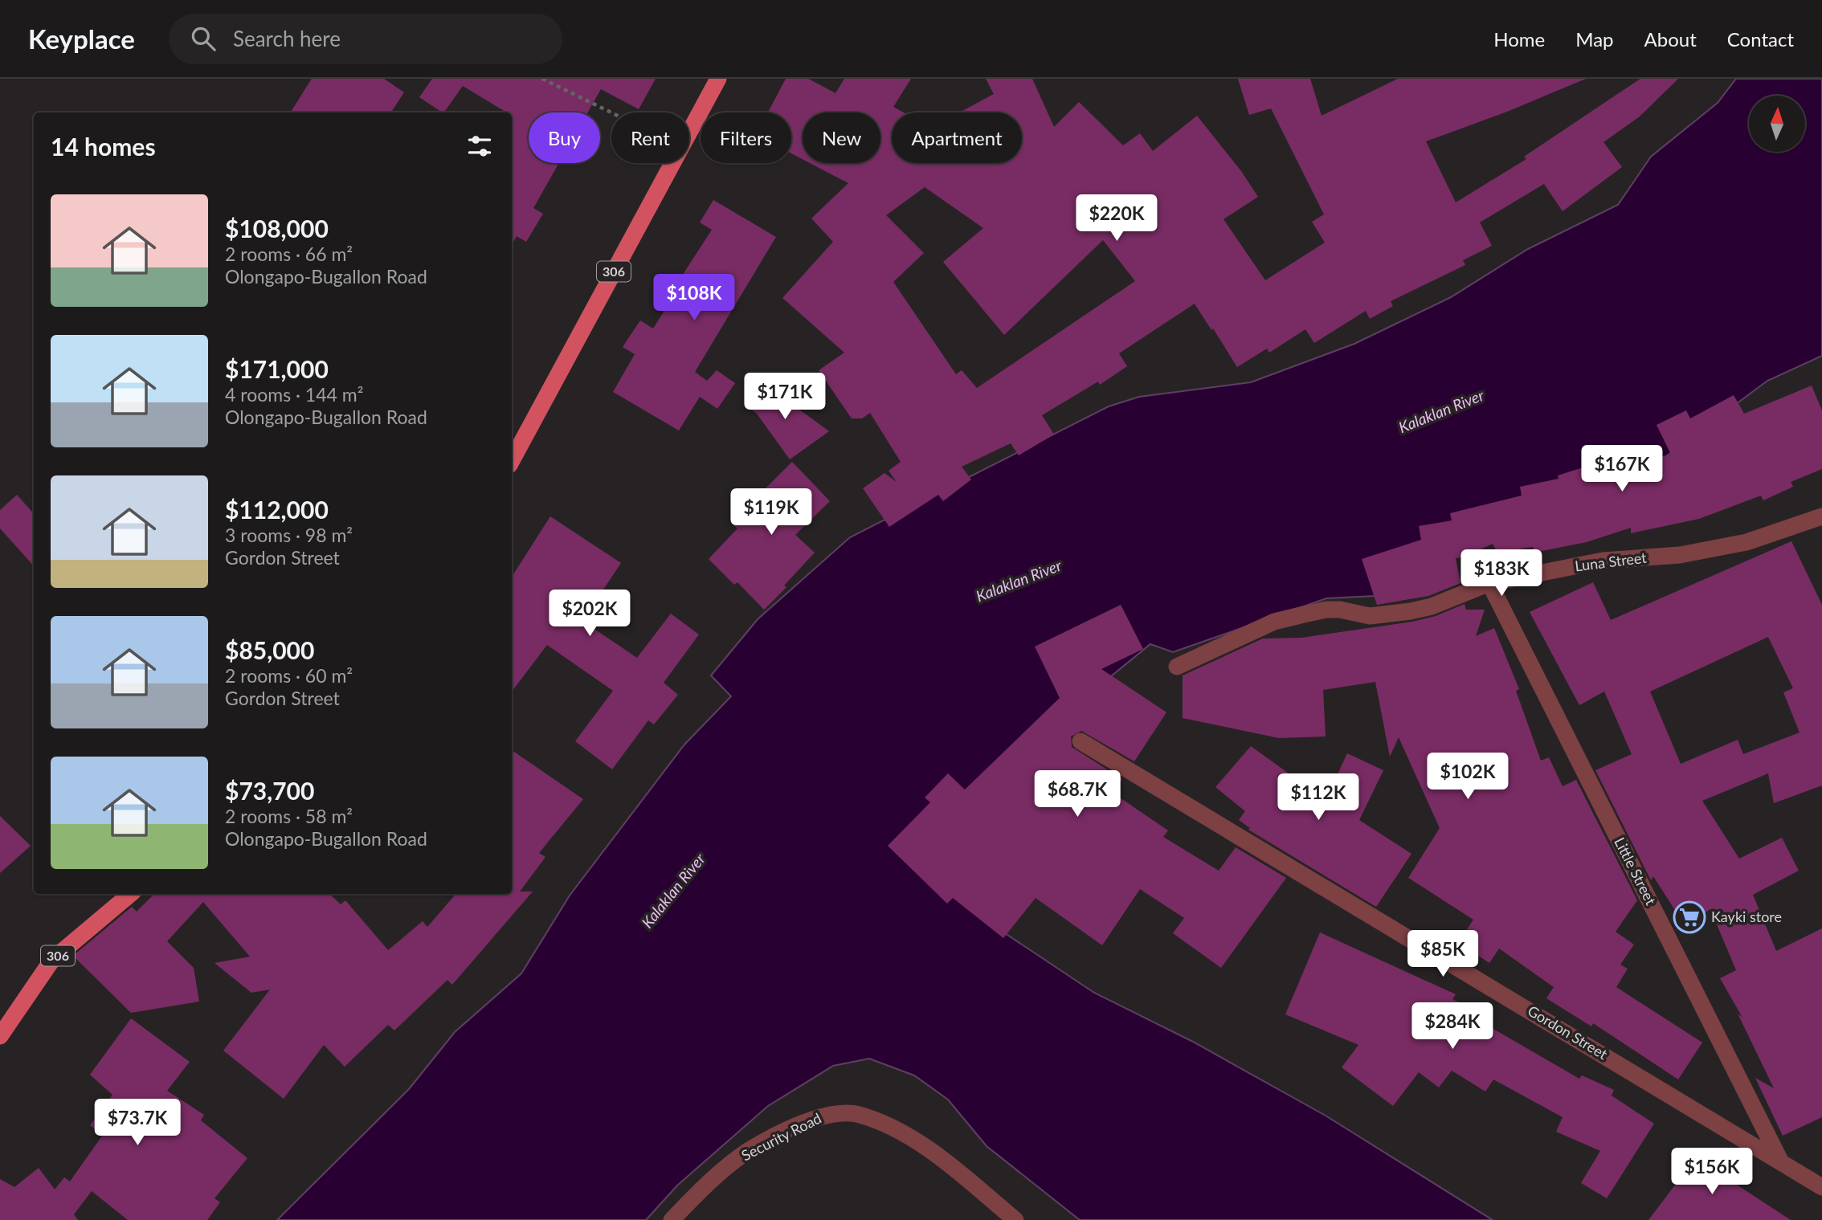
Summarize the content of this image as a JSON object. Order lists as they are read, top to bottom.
{
  "streets": {
    "main road": ["306"],
    "street": [
      "Luna Street",
      "Little Street",
      "Gordon Street",
      "Security Road"
    ]
  },
  "crossings": [
    ["Luna Street", "Little Street"],
    ["Little Street", "Gordon Street"]
  ],
  "water": ["Kalaklan River"],
  "places": {
    "supermarket": ["Kayki store"]
  },
  "north": "top",
  "page": {
    "header": "Keyplace",
    "search": "Search here",
    "nav": [
      "Home",
      "Map",
      "About",
      "Contact"
    ],
    "chip": [
      "Buy",
      "Rent",
      "Filters",
      "New",
      "Apartment"
    ],
    "heading": "14 homes",
    "list": [
      {
        "name": "$108,000",
        "note": "2 rooms · 66 m² · Olongapo-Bugallon Road"
      },
      {
        "name": "$171,000",
        "note": "4 rooms · 144 m² · Olongapo-Bugallon Road"
      },
      {
        "name": "$112,000",
        "note": "3 rooms · 98 m² · Gordon Street"
      },
      {
        "name": "$85,000",
        "note": "2 rooms · 60 m² · Gordon Street"
      },
      {
        "name": "$73,700",
        "note": "2 rooms · 58 m² · Olongapo-Bugallon Road"
      }
    ],
    "price": [
      "$220K",
      "$108K",
      "$171K",
      "$167K",
      "$119K",
      "$183K",
      "$202K",
      "$102K",
      "$68.7K",
      "$112K",
      "$85K",
      "$284K",
      "$73.7K",
      "$156K"
    ]
  }
}
